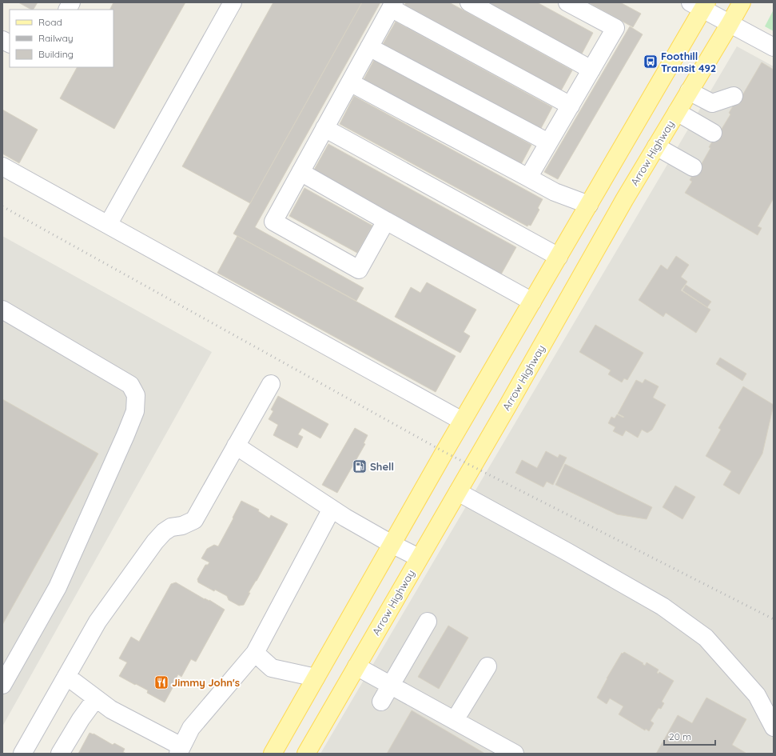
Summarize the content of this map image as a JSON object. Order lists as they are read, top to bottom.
{
  "streets": {
    "main road": ["Arrow Highway"]
  },
  "places": {
    "bus stop": ["Foothill Transit 492"],
    "fuel station": ["Shell"],
    "restaurant": ["Jimmy John's"]
  },
  "legend": ["Road", "Railway", "Building"],
  "scale_bar": "20 m"
}
